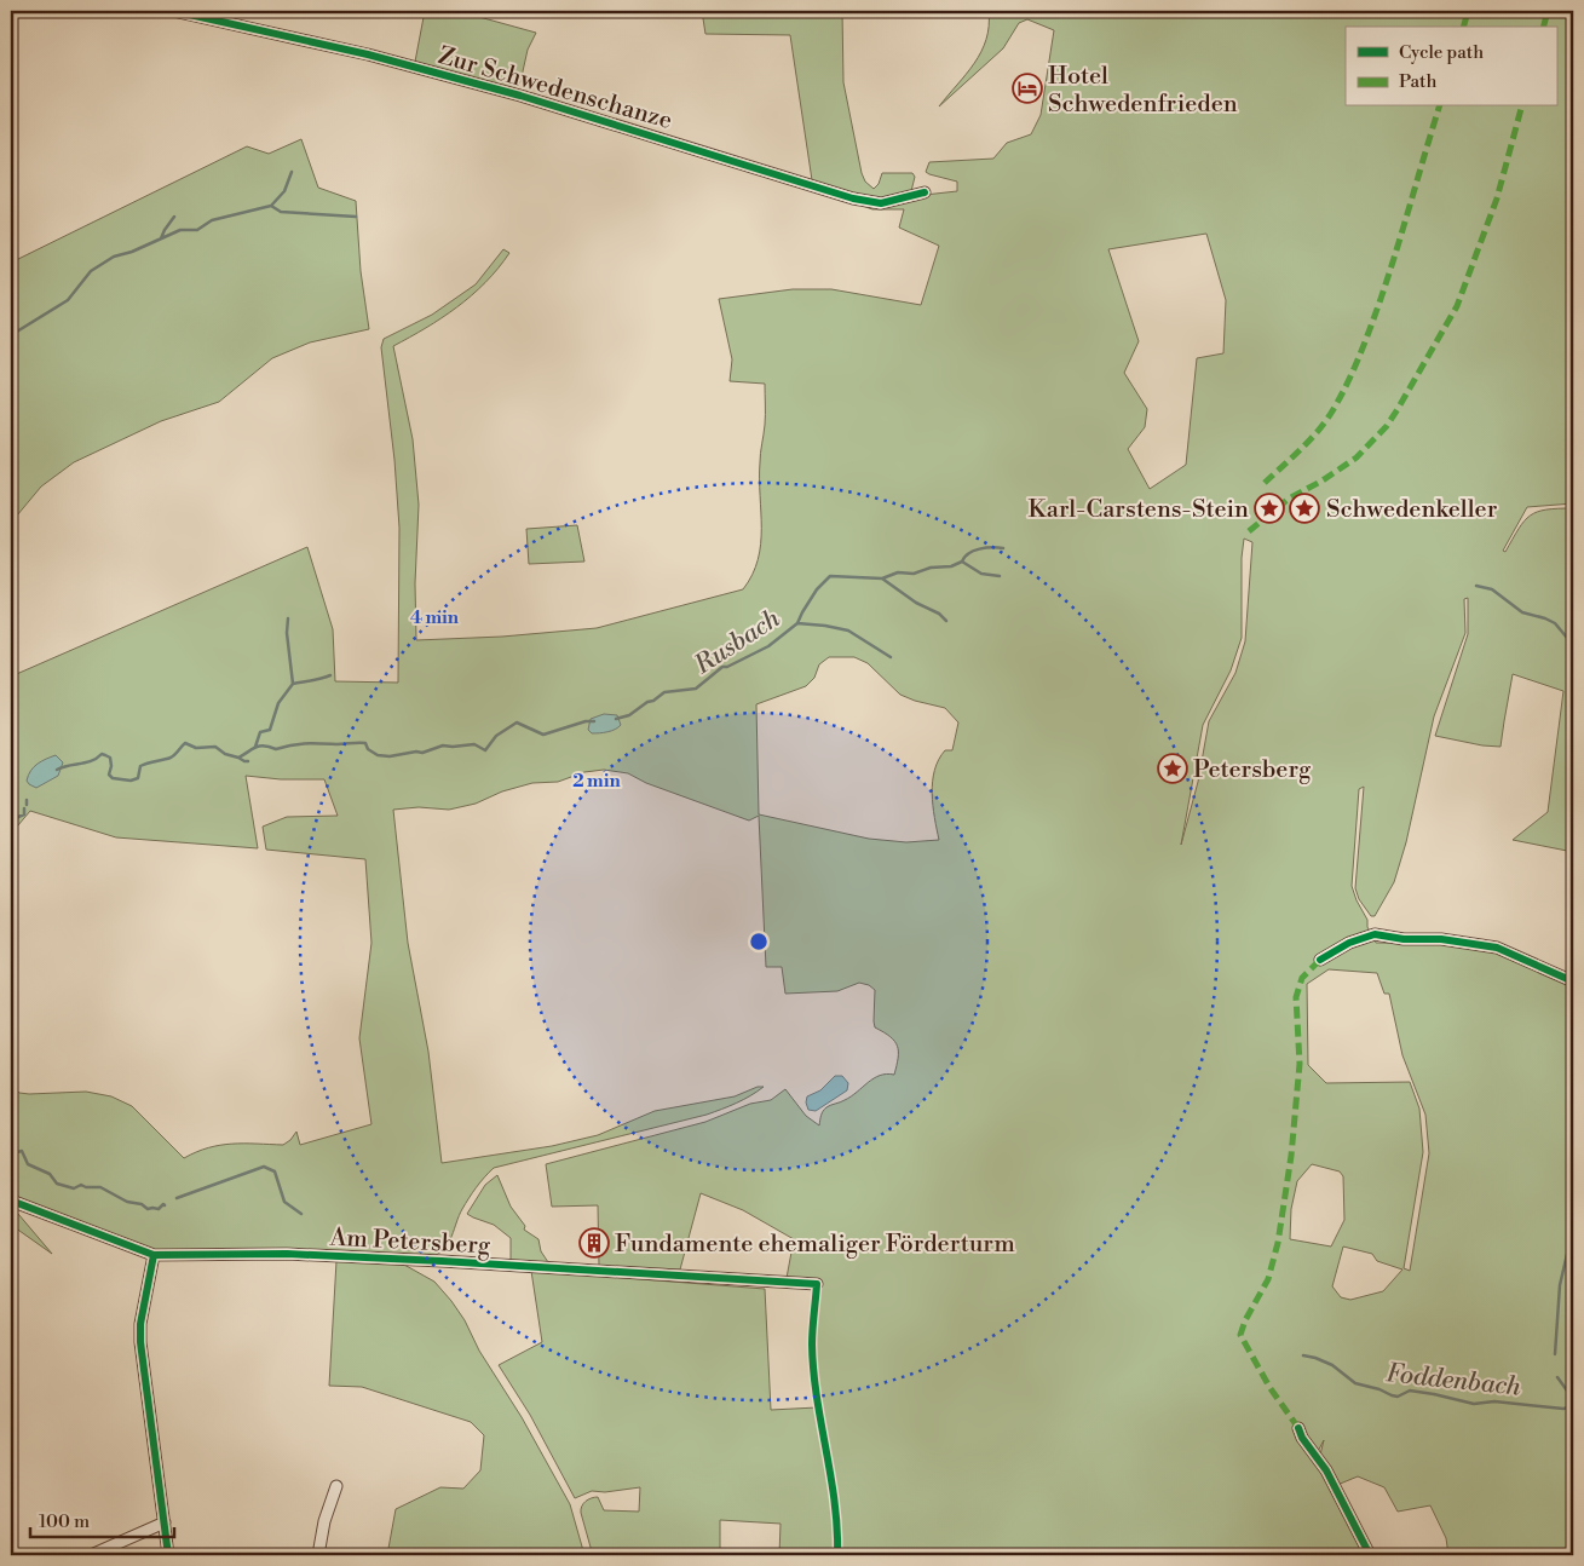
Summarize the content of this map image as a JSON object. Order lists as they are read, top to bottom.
{
  "streets": {
    "street": ["Zur Schwedenschanze", "Am Petersberg"]
  },
  "water": ["Rusbach", "Foddenbach"],
  "places": {
    "hotel": ["Hotel Schwedenfrieden"],
    "place": ["Karl-Carstens-Stein", "Schwedenkeller", "Petersberg"],
    "building": ["Fundamente ehemaliger Förderturm"]
  },
  "legend": ["Cycle path", "Path"],
  "scale_bar": "100 m",
  "rings": ["4 min", "2 min"]
}
